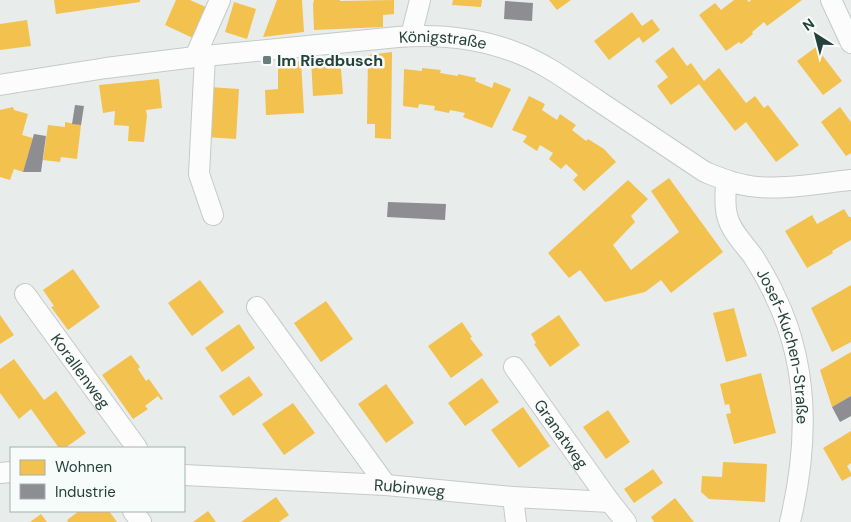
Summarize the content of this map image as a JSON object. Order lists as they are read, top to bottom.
{
  "streets": {
    "street": [
      "Königstraße",
      "Josef-Kuchen-Straße",
      "Korallenweg",
      "Granatweg",
      "Rubinweg"
    ]
  },
  "crossings": [
    ["Königstraße", "Josef-Kuchen-Straße"],
    ["Granatweg", "Rubinweg"]
  ],
  "places": {
    "transit": ["Im Riedbusch"]
  },
  "legend": ["Wohnen", "Industrie"],
  "north": "top left"
}
